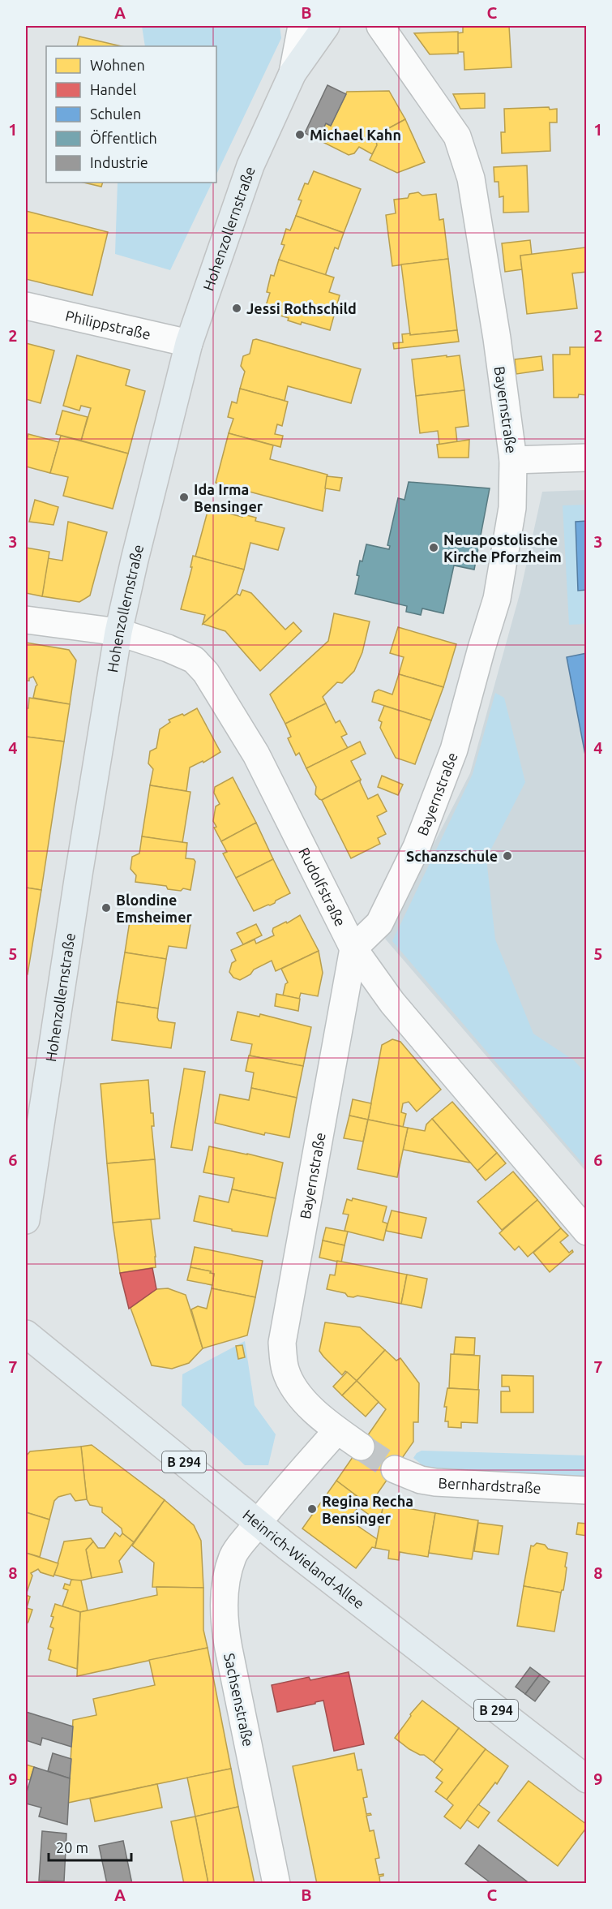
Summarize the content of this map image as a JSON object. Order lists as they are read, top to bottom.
{
  "streets": {
    "main road": ["Hohenzollernstraße", "B 294", "Heinrich-Wieland-Allee"],
    "street": [
      "Philippstraße",
      "Bayernstraße",
      "Rudolfstraße",
      "Bernhardstraße",
      "Sachsenstraße"
    ]
  },
  "crossings": [
    ["Hohenzollernstraße", "Philippstraße"],
    ["Hohenzollernstraße", "Rudolfstraße"],
    ["Bayernstraße", "Rudolfstraße"],
    ["Heinrich-Wieland-Allee", "Sachsenstraße"]
  ],
  "places": [
    "Michael Kahn",
    "Jessi Rothschild",
    "Ida Irma Bensinger",
    "Neuapostolische Kirche Pforzheim",
    "Schanzschule",
    "Blondine Emsheimer",
    "Regina Recha Bensinger"
  ],
  "legend": [
    "Wohnen",
    "Handel",
    "Schulen",
    "Öffentlich",
    "Industrie"
  ],
  "scale_bar": "20 m",
  "grid": {
    "columns": ["A", "B", "C"],
    "rows": [
      "1",
      "2",
      "3",
      "4",
      "5",
      "6",
      "7",
      "8",
      "9"
    ]
  }
}
